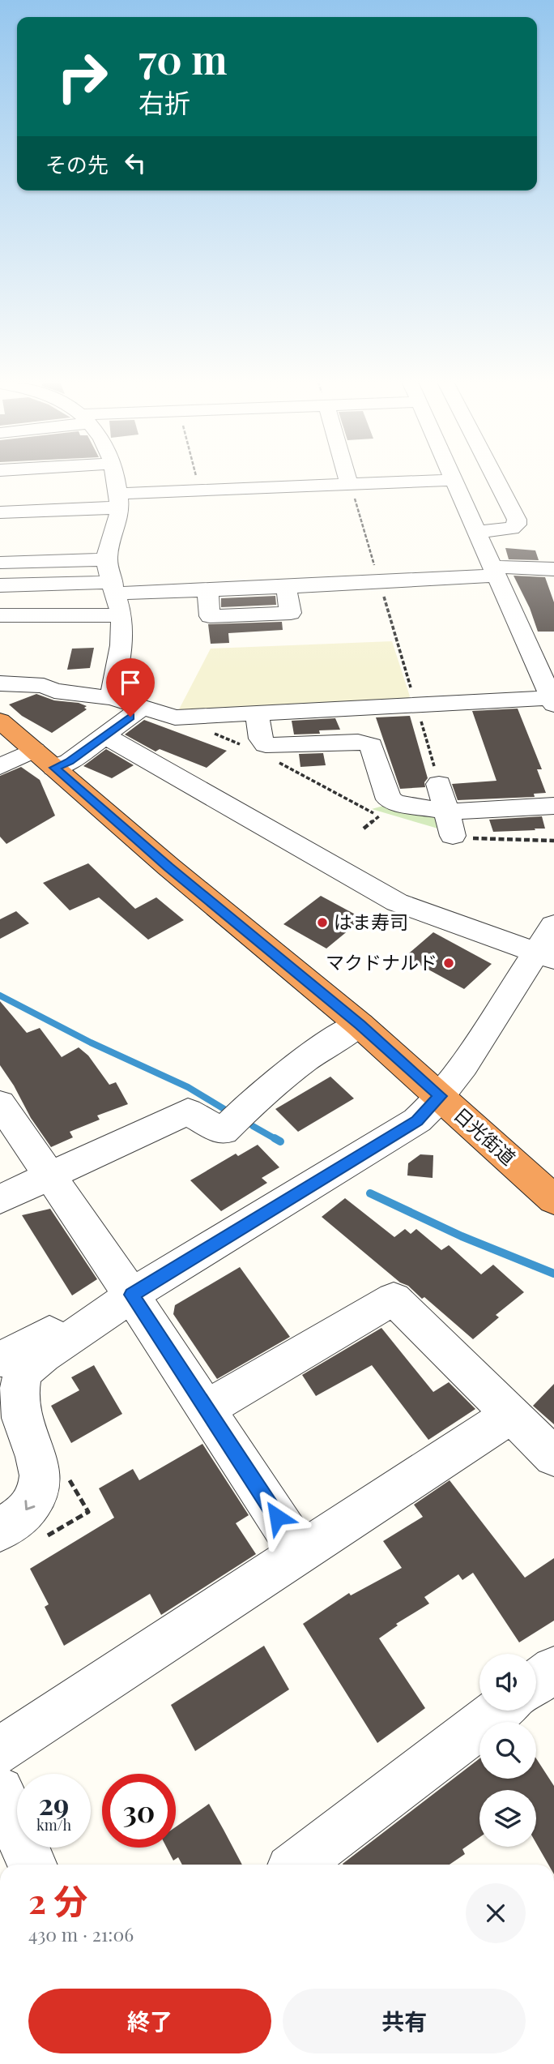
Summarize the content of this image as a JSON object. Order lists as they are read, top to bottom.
{
  "streets": {
    "highway": ["日光街道"]
  },
  "places": ["はま寿司", "マクドナルド"],
  "page": {
    "turn": ["70 m", "右折"],
    "then": "その先",
    "speed": "29 km/h",
    "limit": "30",
    "heading": ["2 分", "430 m · 21:06"],
    "buttons": ["終了", "共有"]
  }
}
